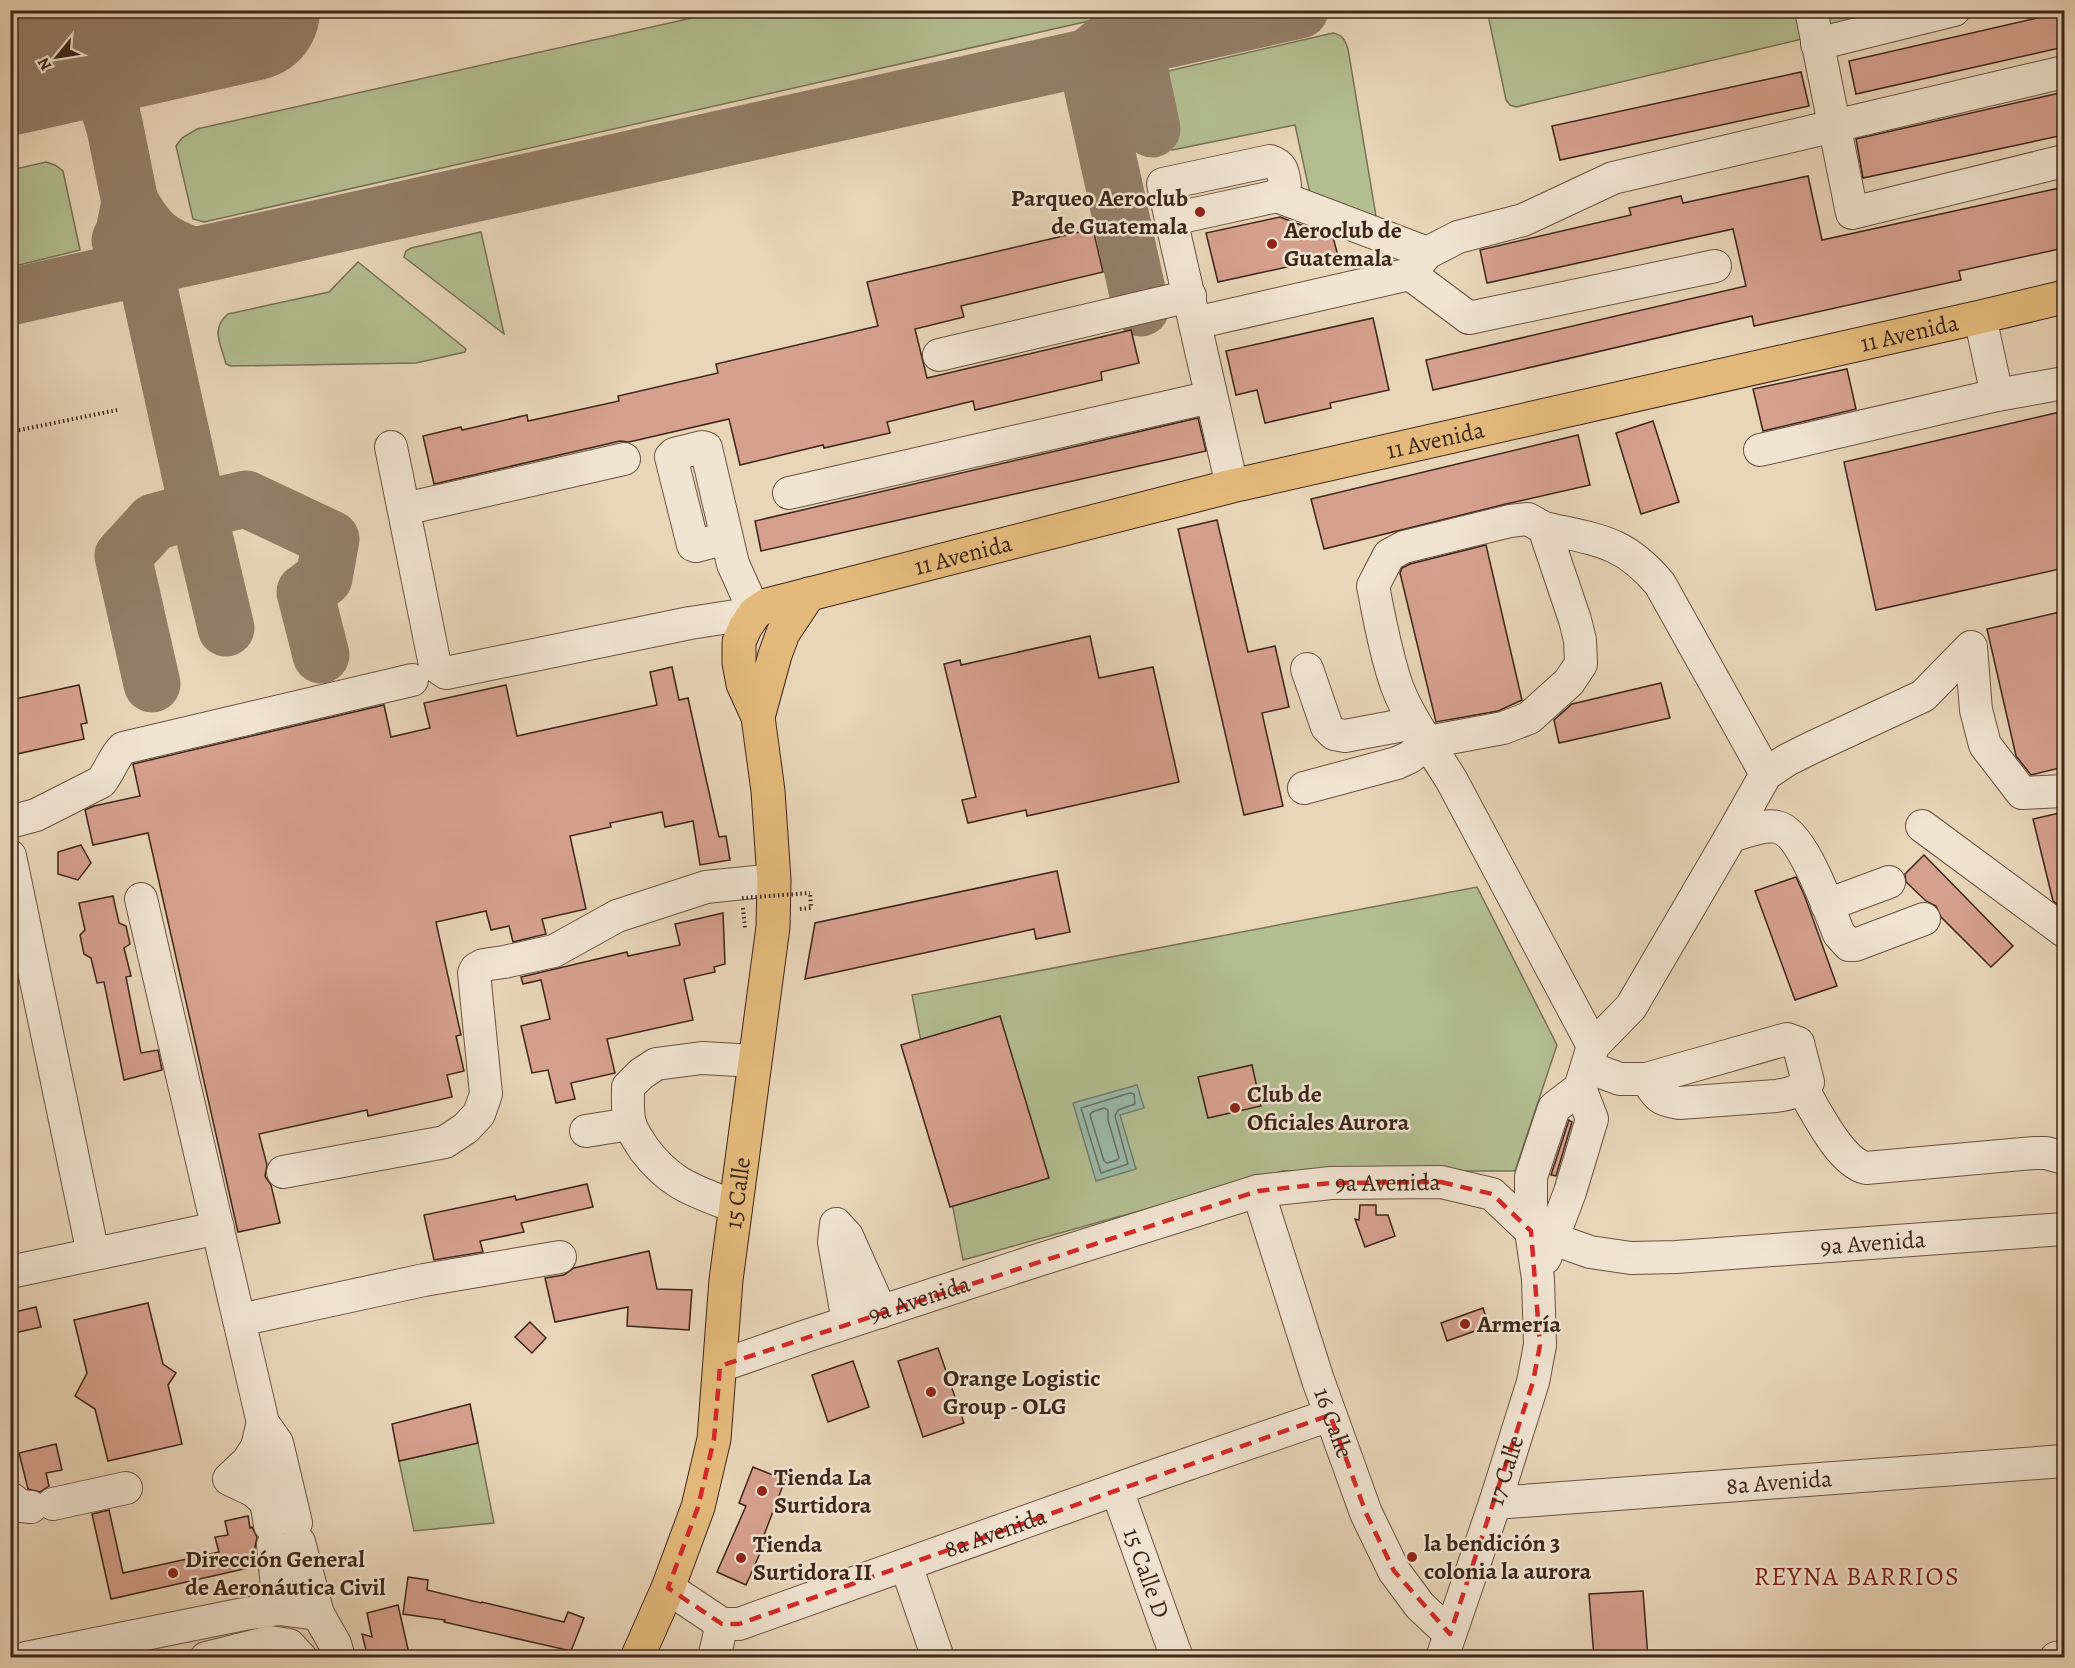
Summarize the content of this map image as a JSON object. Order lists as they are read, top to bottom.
{
  "streets": {
    "main road": ["11 Avenida", "15 Calle"],
    "street": [
      "9a Avenida",
      "16 Calle",
      "17 Calle",
      "8a Avenida",
      "15 Calle D"
    ]
  },
  "crossings": [
    ["9a Avenida", "15 Calle"],
    ["9a Avenida", "16 Calle"],
    ["9a Avenida", "17 Calle"],
    ["16 Calle", "17 Calle"],
    ["16 Calle", "8a Avenida"],
    ["17 Calle", "8a Avenida"],
    ["8a Avenida", "15 Calle D"]
  ],
  "districts": ["REYNA BARRIOS"],
  "places": [
    "Parqueo Aeroclub de Guatemala",
    "Aeroclub de Guatemala",
    "Club de Oficiales Aurora",
    "Armería",
    "Orange Logistic Group - OLG",
    "Tienda La Surtidora",
    "la bendición 3 colonia la aurora",
    "Tienda Surtidora II",
    "Dirección General de Aeronáutica Civil"
  ],
  "north": "bottom left"
}
